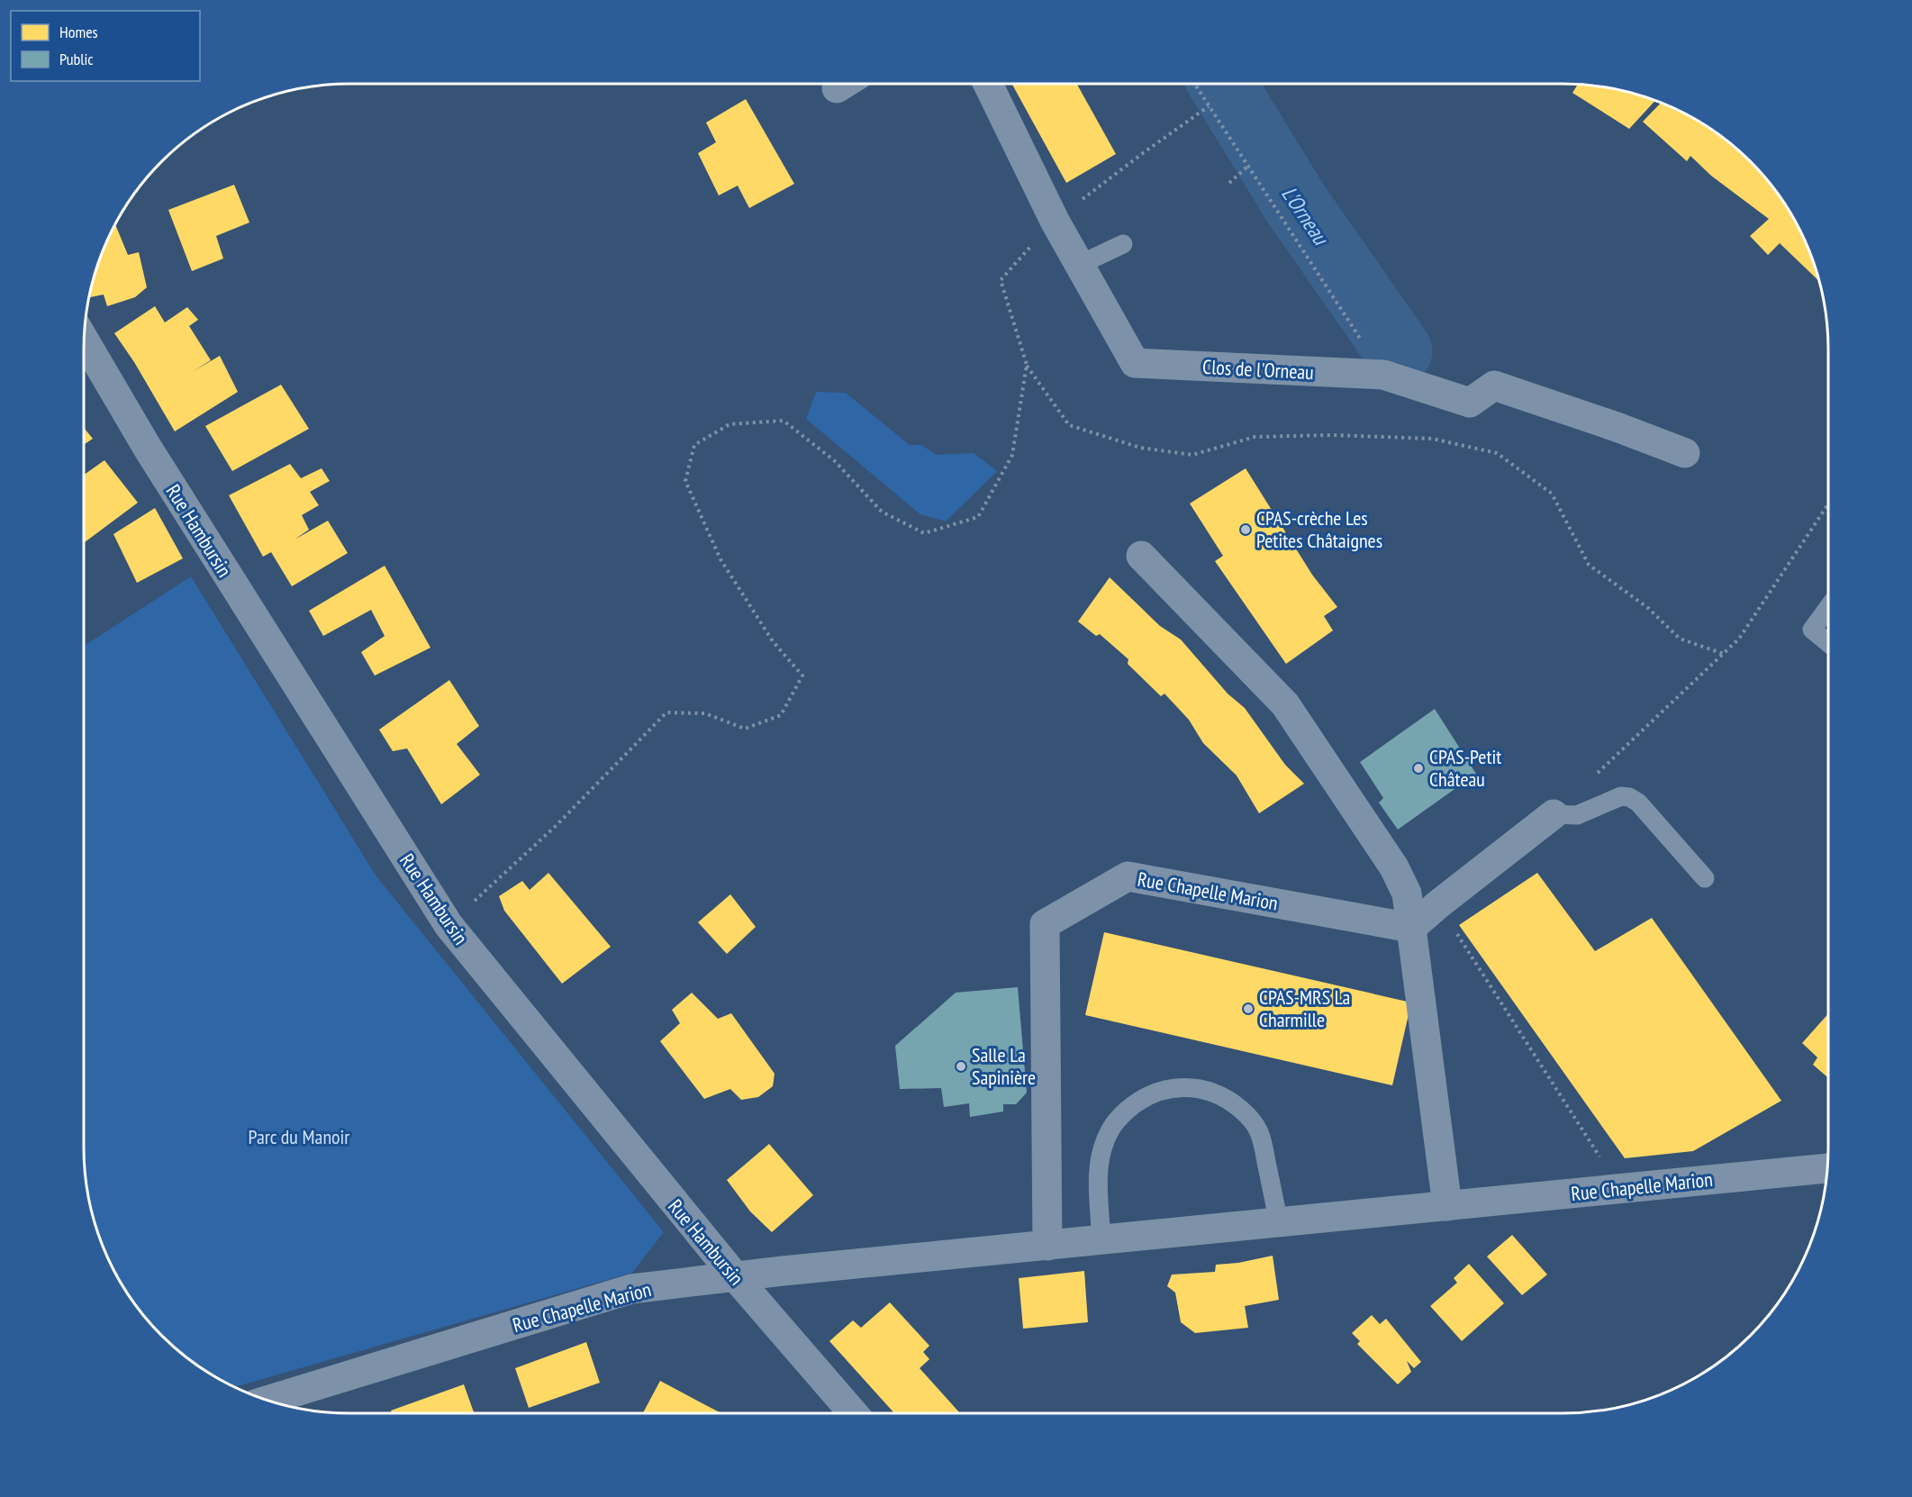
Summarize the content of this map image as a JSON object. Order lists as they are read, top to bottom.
{
  "streets": {
    "street": ["Clos de l'Orneau", "Rue Hambursin", "Rue Chapelle Marion"]
  },
  "crossings": [
    ["Rue Hambursin", "Rue Chapelle Marion"]
  ],
  "water": ["L'Orneau"],
  "parks": ["Parc du Manoir"],
  "places": [
    "CPAS-crèche Les Petites Châtaignes",
    "CPAS-Petit Château",
    "CPAS-MRS La Charmille",
    "Salle La Sapinière"
  ],
  "legend": ["Homes", "Public"]
}
